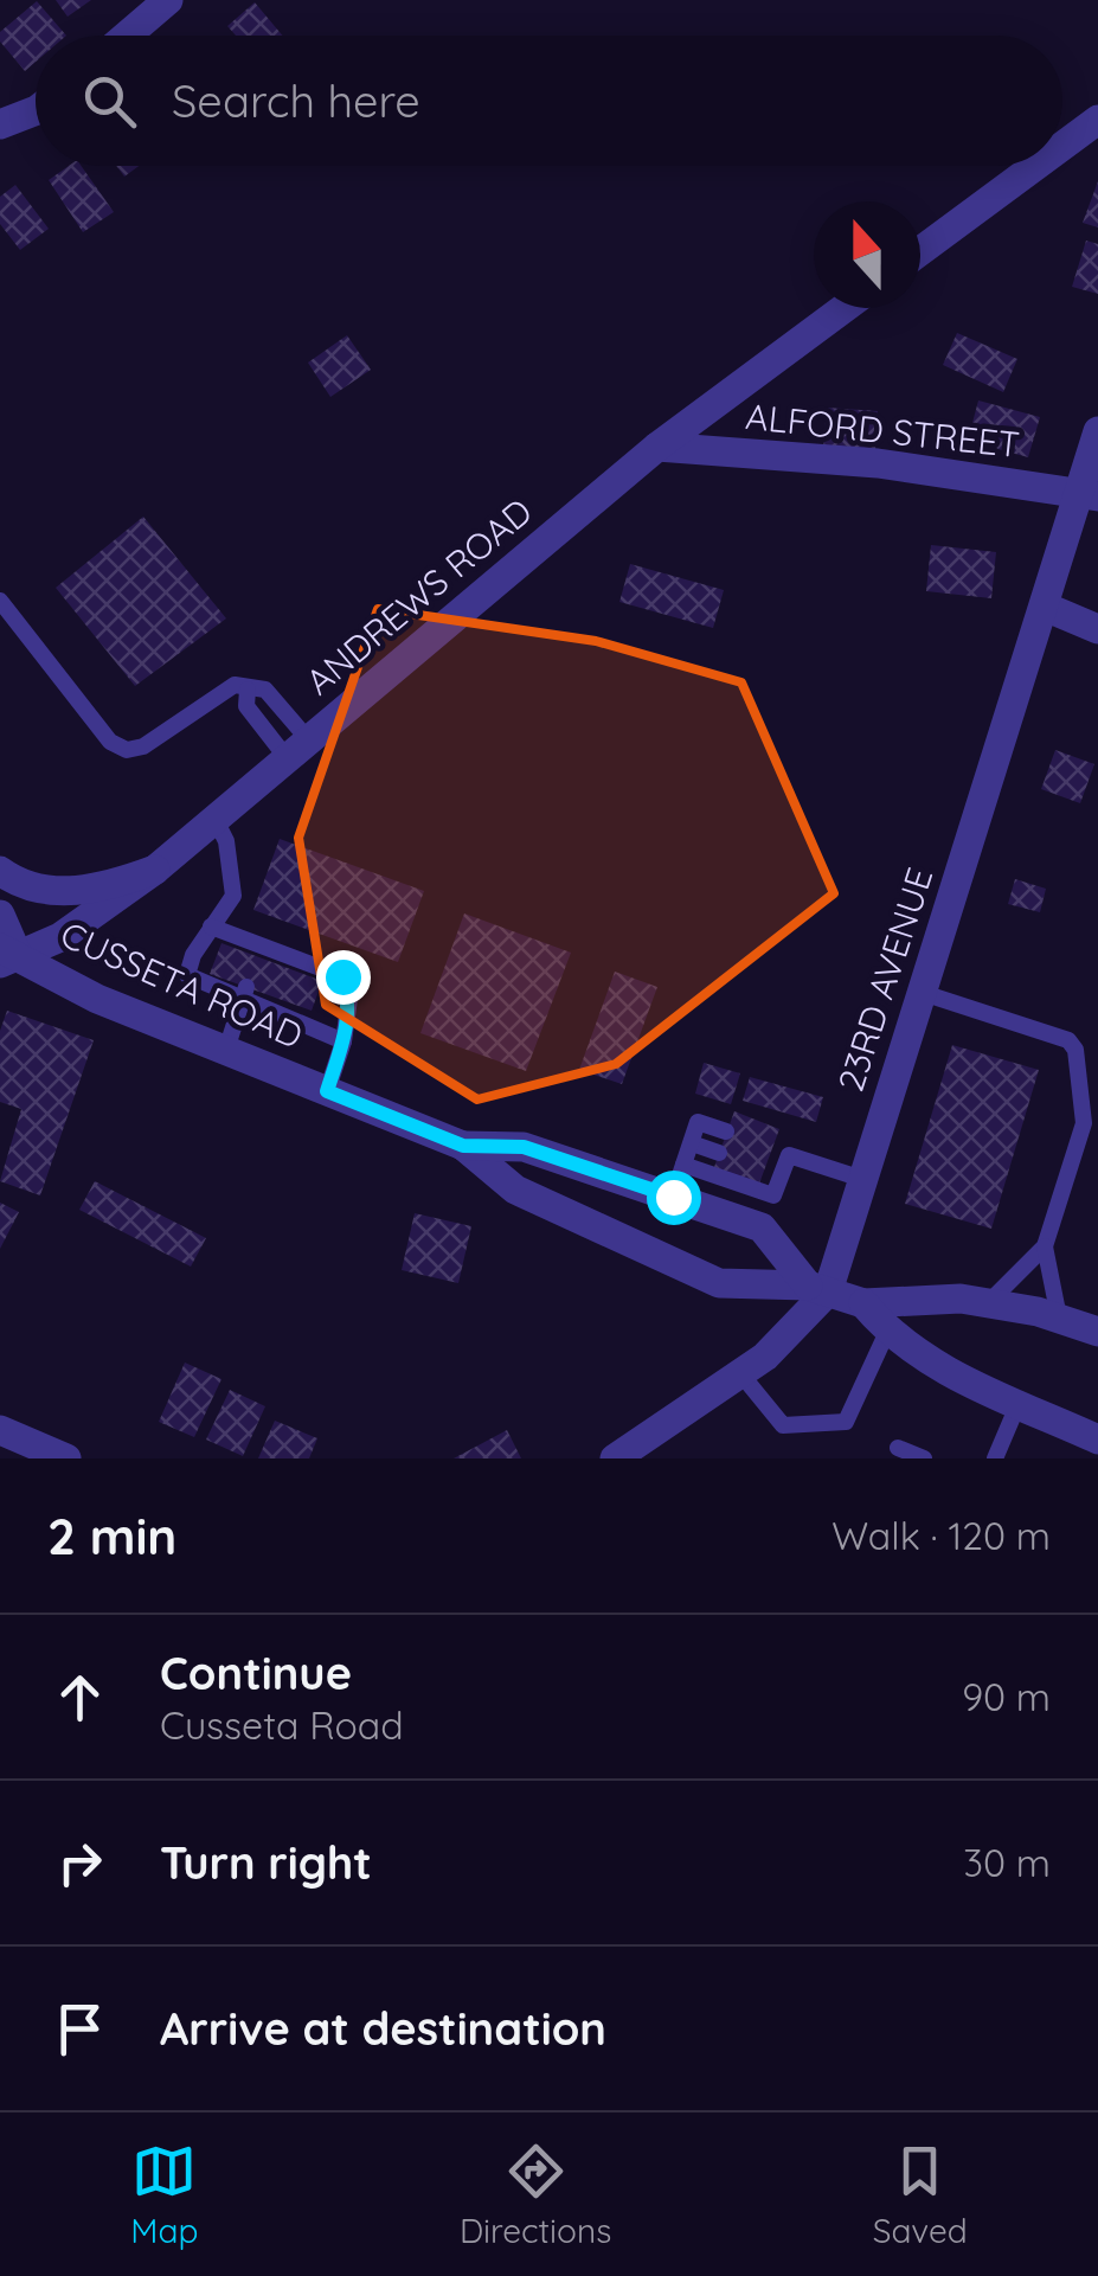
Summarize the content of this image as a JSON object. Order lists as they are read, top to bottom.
{
  "streets": {
    "street": [
      "ALFORD STREET",
      "ANDREWS ROAD",
      "23RD AVENUE",
      "CUSSETA ROAD"
    ]
  },
  "crossings": [
    ["ALFORD STREET", "ANDREWS ROAD"],
    ["ALFORD STREET", "23RD AVENUE"],
    ["ANDREWS ROAD", "CUSSETA ROAD"],
    ["23RD AVENUE", "CUSSETA ROAD"]
  ],
  "north": "top",
  "page": {
    "search": "Search here",
    "heading": ["2 min", "Walk · 120 m"],
    "list": [
      ["Continue", "Cusseta Road", "90 m"],
      ["Turn right", "30 m"],
      "Arrive at destination"
    ],
    "nav": ["Map", "Directions", "Saved"]
  }
}
